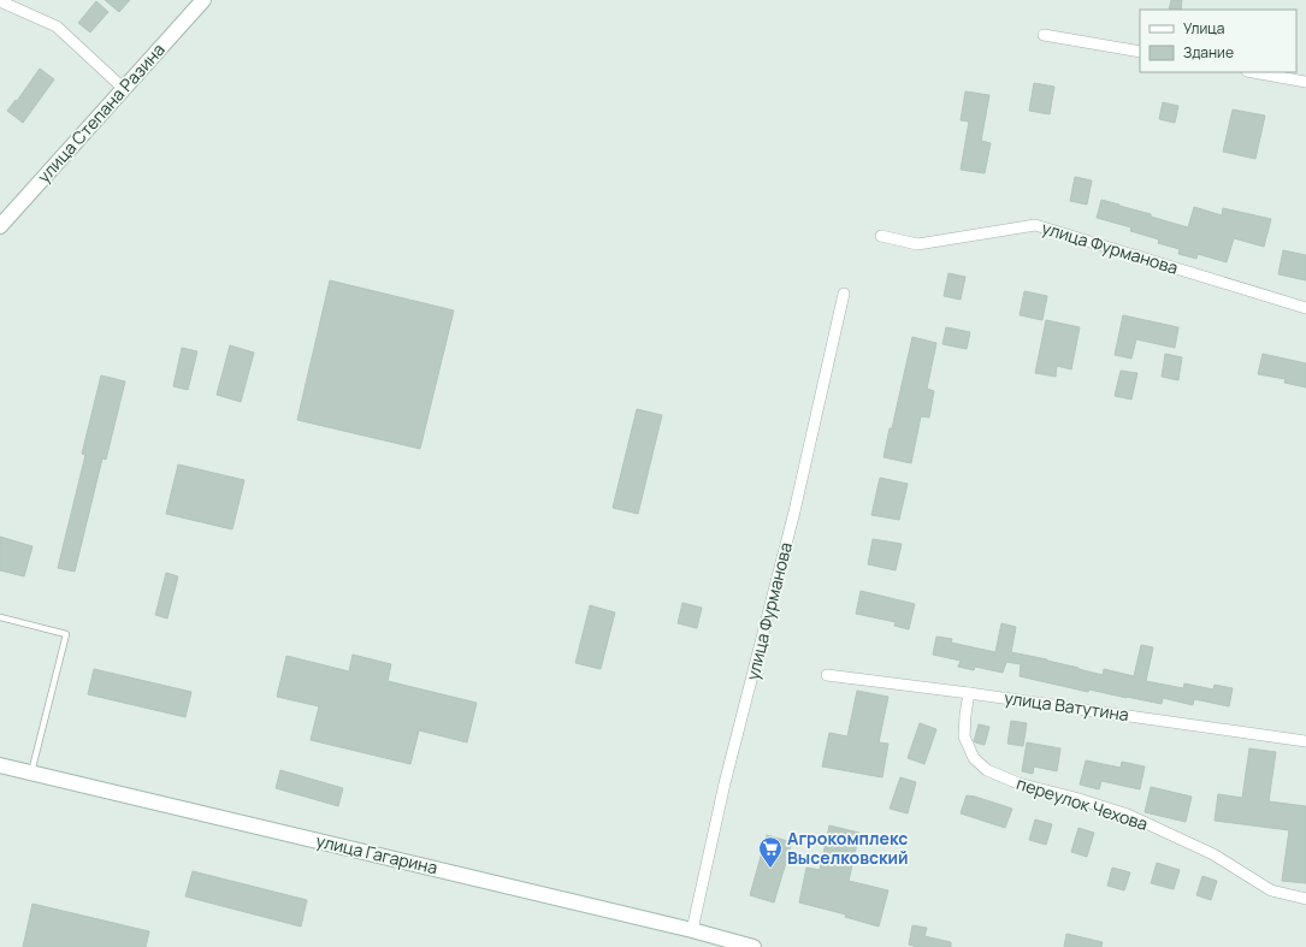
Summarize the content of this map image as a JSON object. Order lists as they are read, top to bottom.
{
  "streets": {
    "main road": ["улица Степана Разина", "улица Гагарина"],
    "street": ["улица Фурманова", "улица Ватутина", "переулок Чехова"]
  },
  "crossings": [
    ["улица Фурманова", "улица Гагарина"],
    ["улица Ватутина", "переулок Чехова"]
  ],
  "places": {
    "supermarket": ["Агрокомплекс Выселковский"]
  },
  "legend": ["Улица", "Здание"]
}
